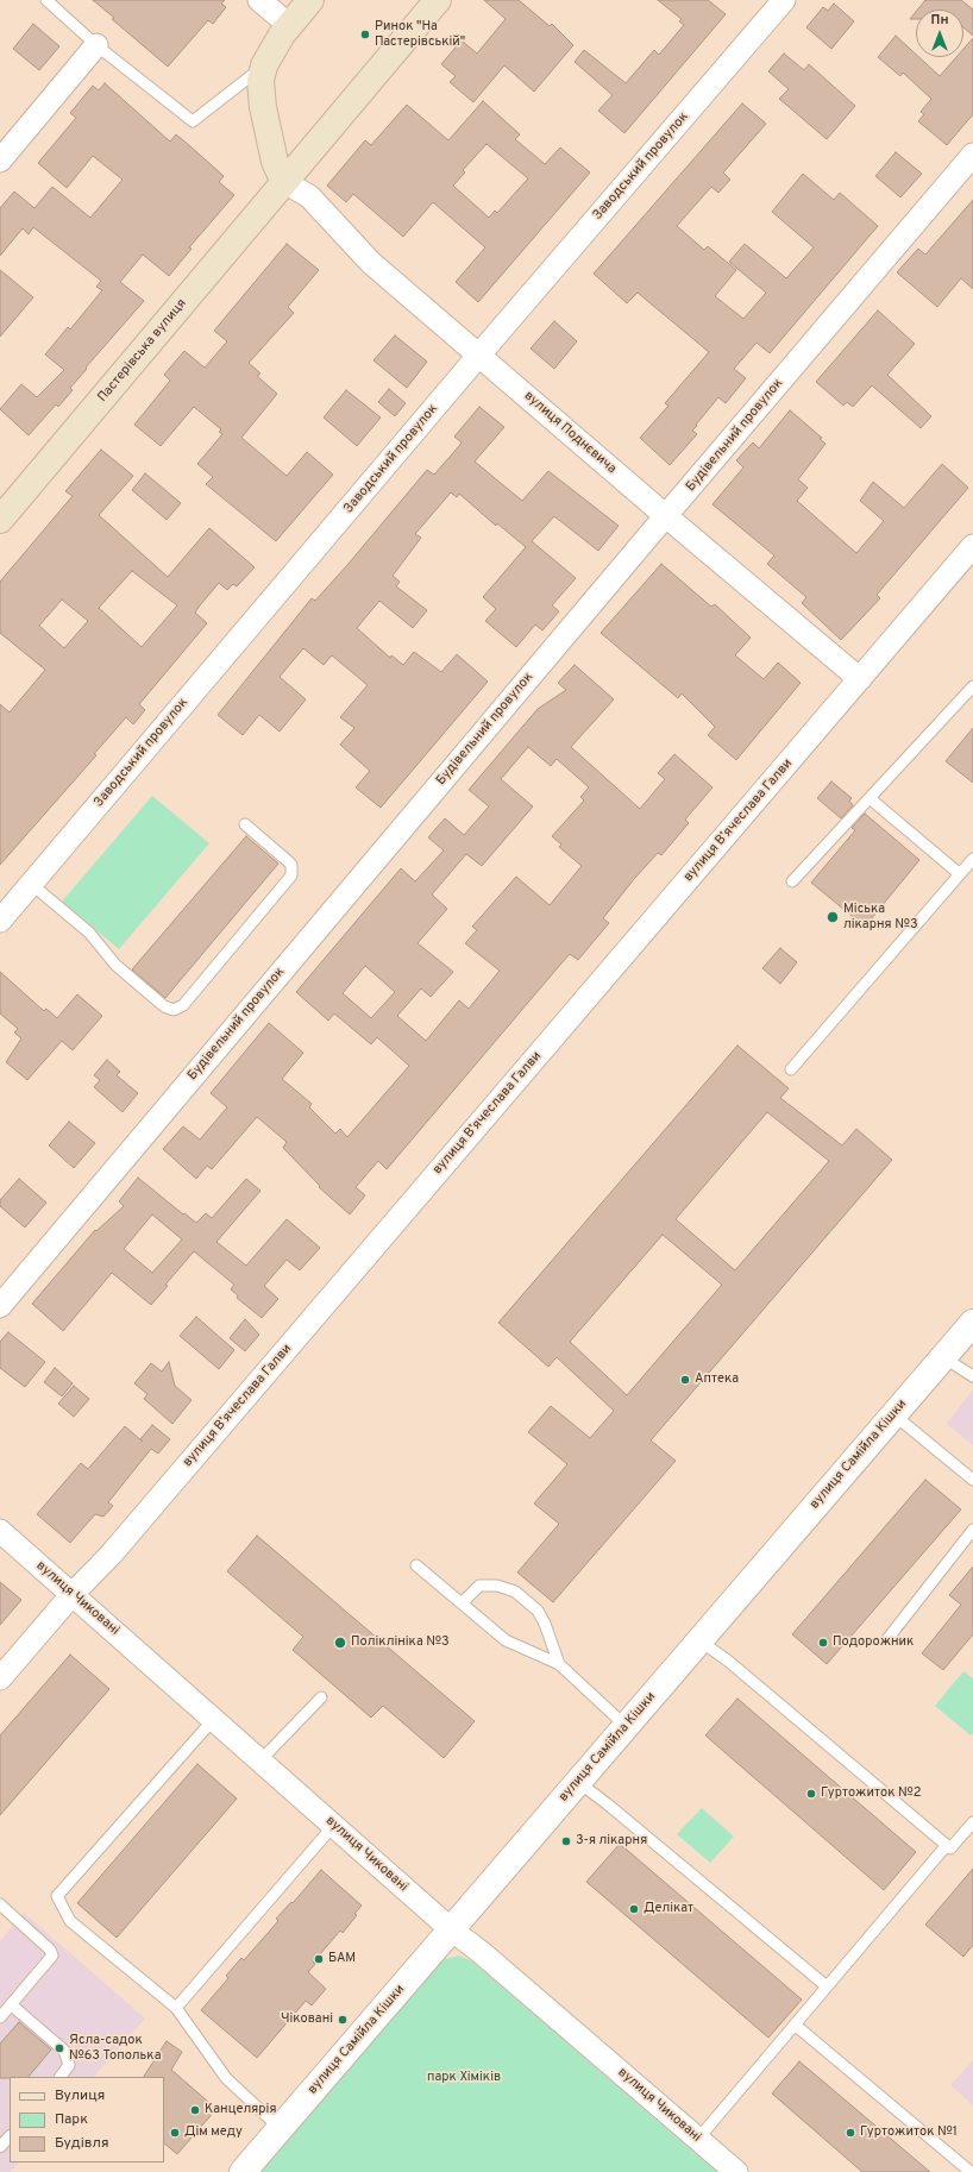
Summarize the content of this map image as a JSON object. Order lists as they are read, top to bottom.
{
  "streets": {
    "main road": ["Пастерівська вулиця"],
    "street": [
      "Заводський провулок",
      "вулиця Поднєвича",
      "Будівельний провулок",
      "вулиця Вʼячеслава Галви",
      "вулиця Самійла Кішки",
      "вулиця Чиковані"
    ]
  },
  "crossings": [
    ["Заводський провулок", "вулиця Поднєвича"],
    ["Пастерівська вулиця", "вулиця Поднєвича"],
    ["вулиця Поднєвича", "Будівельний провулок"],
    ["вулиця Поднєвича", "вулиця Вʼячеслава Галви"],
    ["вулиця Вʼячеслава Галви", "вулиця Чиковані"],
    ["вулиця Самійла Кішки", "вулиця Чиковані"]
  ],
  "parks": ["парк Хіміків"],
  "places": [
    "Ринок \"На Пастерівській\"",
    "Міська лікарня №3",
    "Аптека",
    "Поліклініка №3",
    "Подорожник",
    "Гуртожиток №2",
    "3-я лікарня",
    "Делікат",
    "БАМ",
    "Чіковані",
    "Ясла-садок №63 Тополька",
    "Канцелярія",
    "Дім меду",
    "Гуртожиток №1"
  ],
  "legend": ["Вулиця", "Парк", "Будівля"],
  "north": "top"
}
